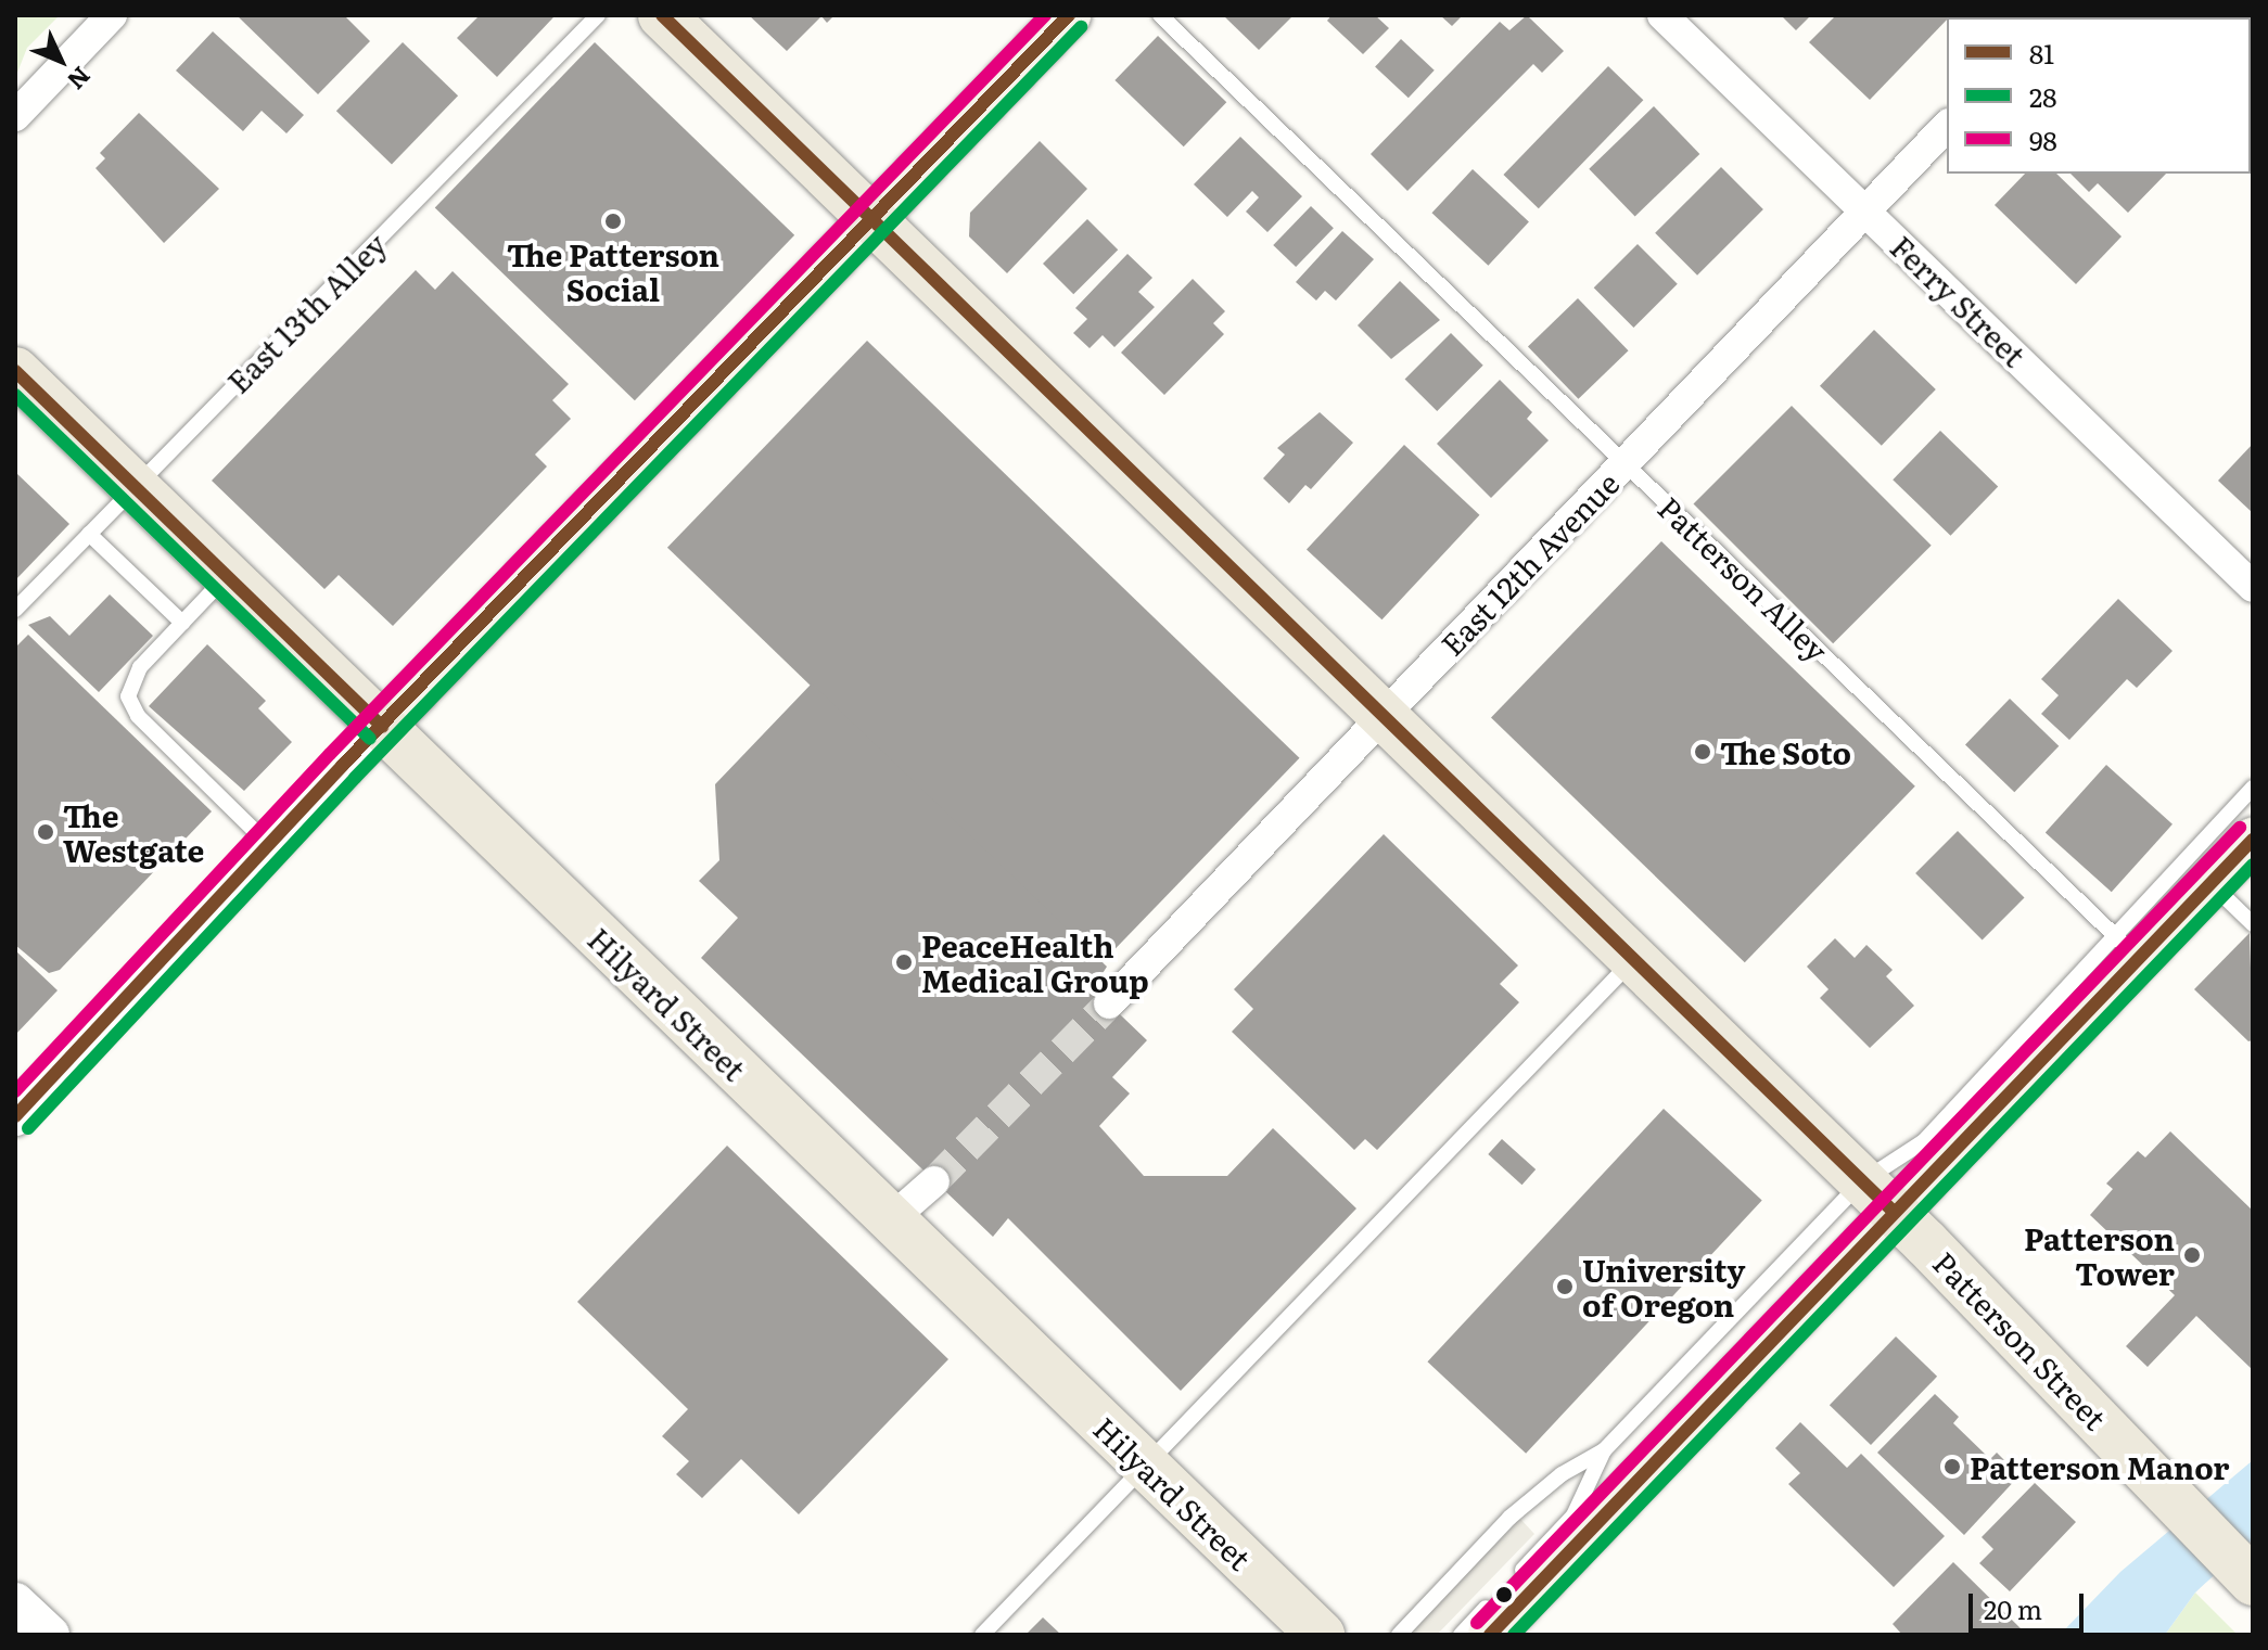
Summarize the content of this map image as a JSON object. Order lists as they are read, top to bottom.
{
  "streets": {
    "main road": ["Hilyard Street", "Patterson Street"],
    "street": ["Ferry Street", "East 12th Avenue"],
    "lane": ["East 13th Alley", "Patterson Alley"]
  },
  "crossings": [
    ["Ferry Street", "East 12th Avenue"],
    ["East 13th Alley", "Hilyard Street"],
    ["East 12th Avenue", "Patterson Alley"],
    ["East 12th Avenue", "Patterson Street"]
  ],
  "places": [
    "The Patterson Social",
    "The Soto",
    "The Westgate",
    "PeaceHealth Medical Group",
    "Patterson Tower",
    "University of Oregon",
    "Patterson Manor"
  ],
  "lines": ["transit line 81", "transit line 98", "transit line 28"],
  "legend": ["81", "28", "98"],
  "scale_bar": "20 m",
  "north": "bottom right"
}
